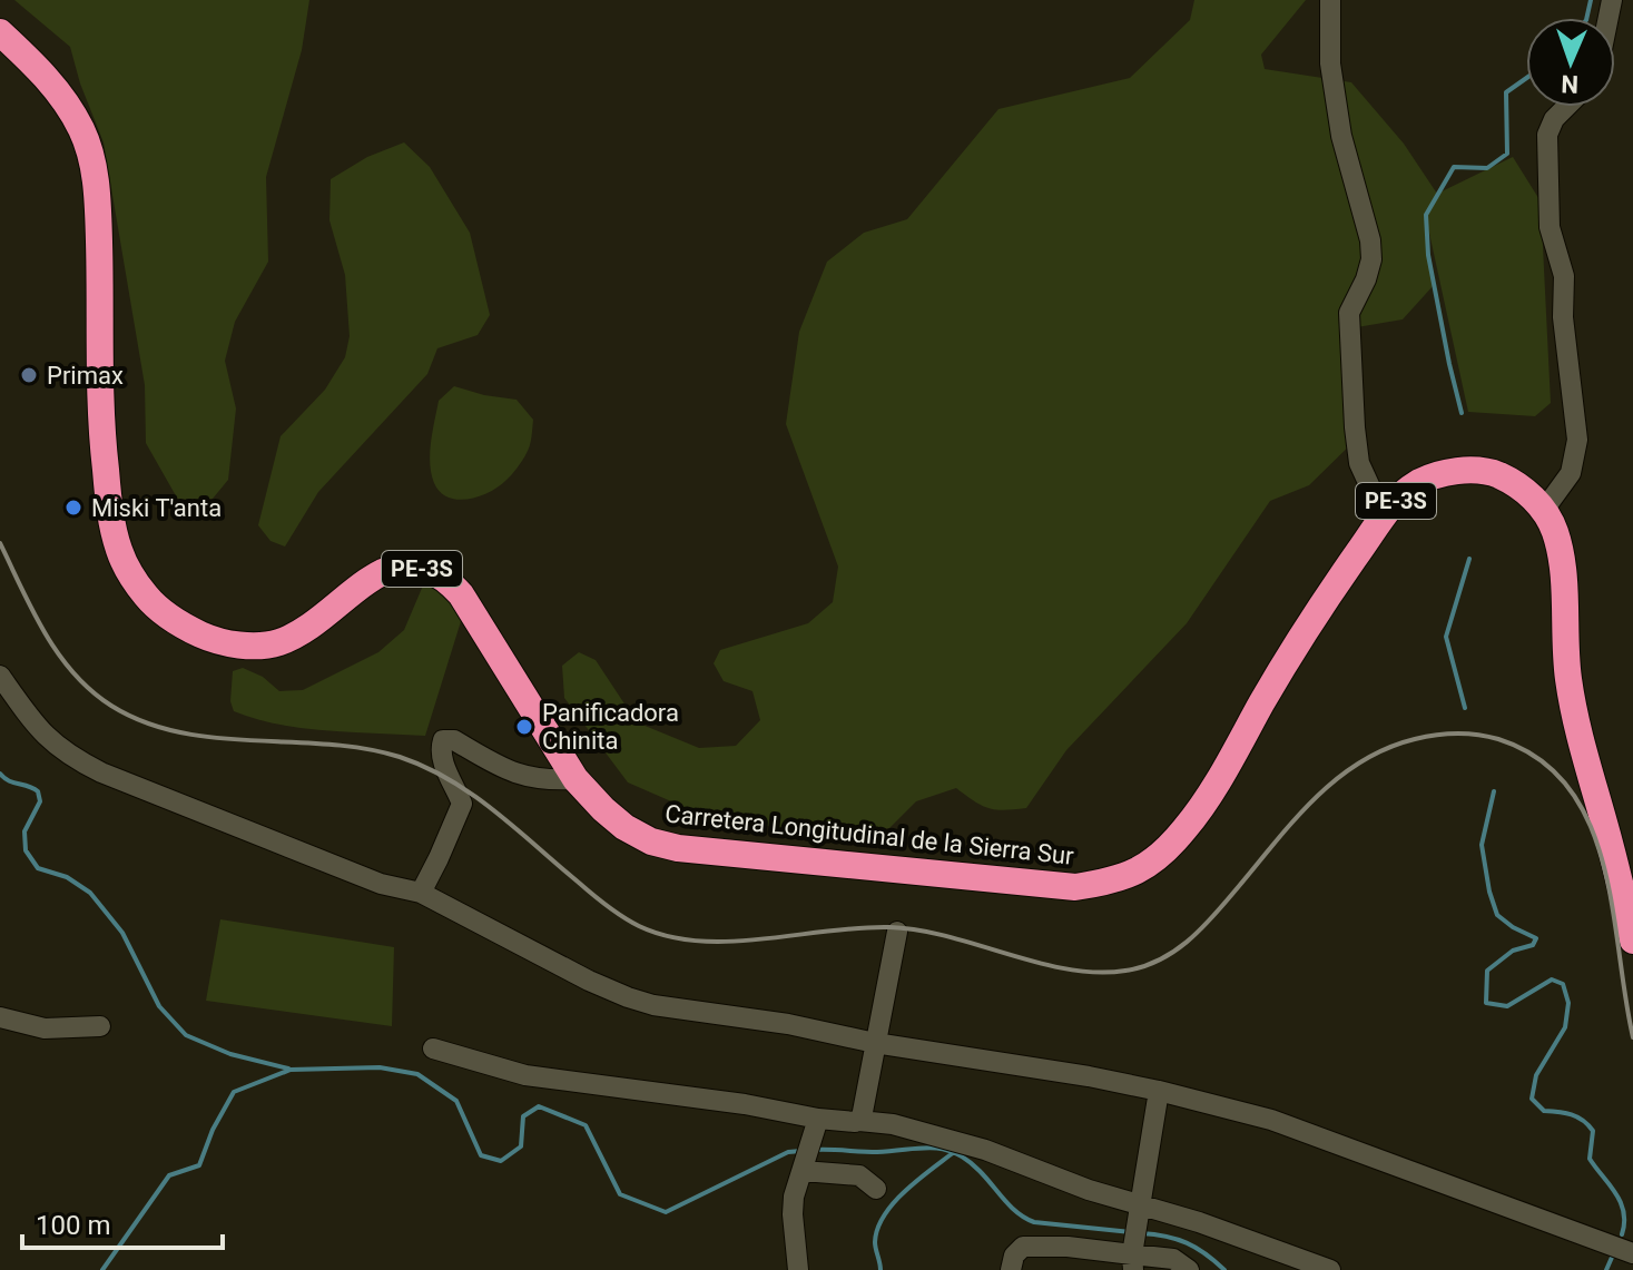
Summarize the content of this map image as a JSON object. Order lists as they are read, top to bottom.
{
  "streets": {
    "highway": ["PE-3S", "Carretera Longitudinal de la Sierra Sur"]
  },
  "places": ["Primax", "Miski T'anta", "Panificadora Chinita"],
  "scale_bar": "100 m",
  "north": "bottom"
}
